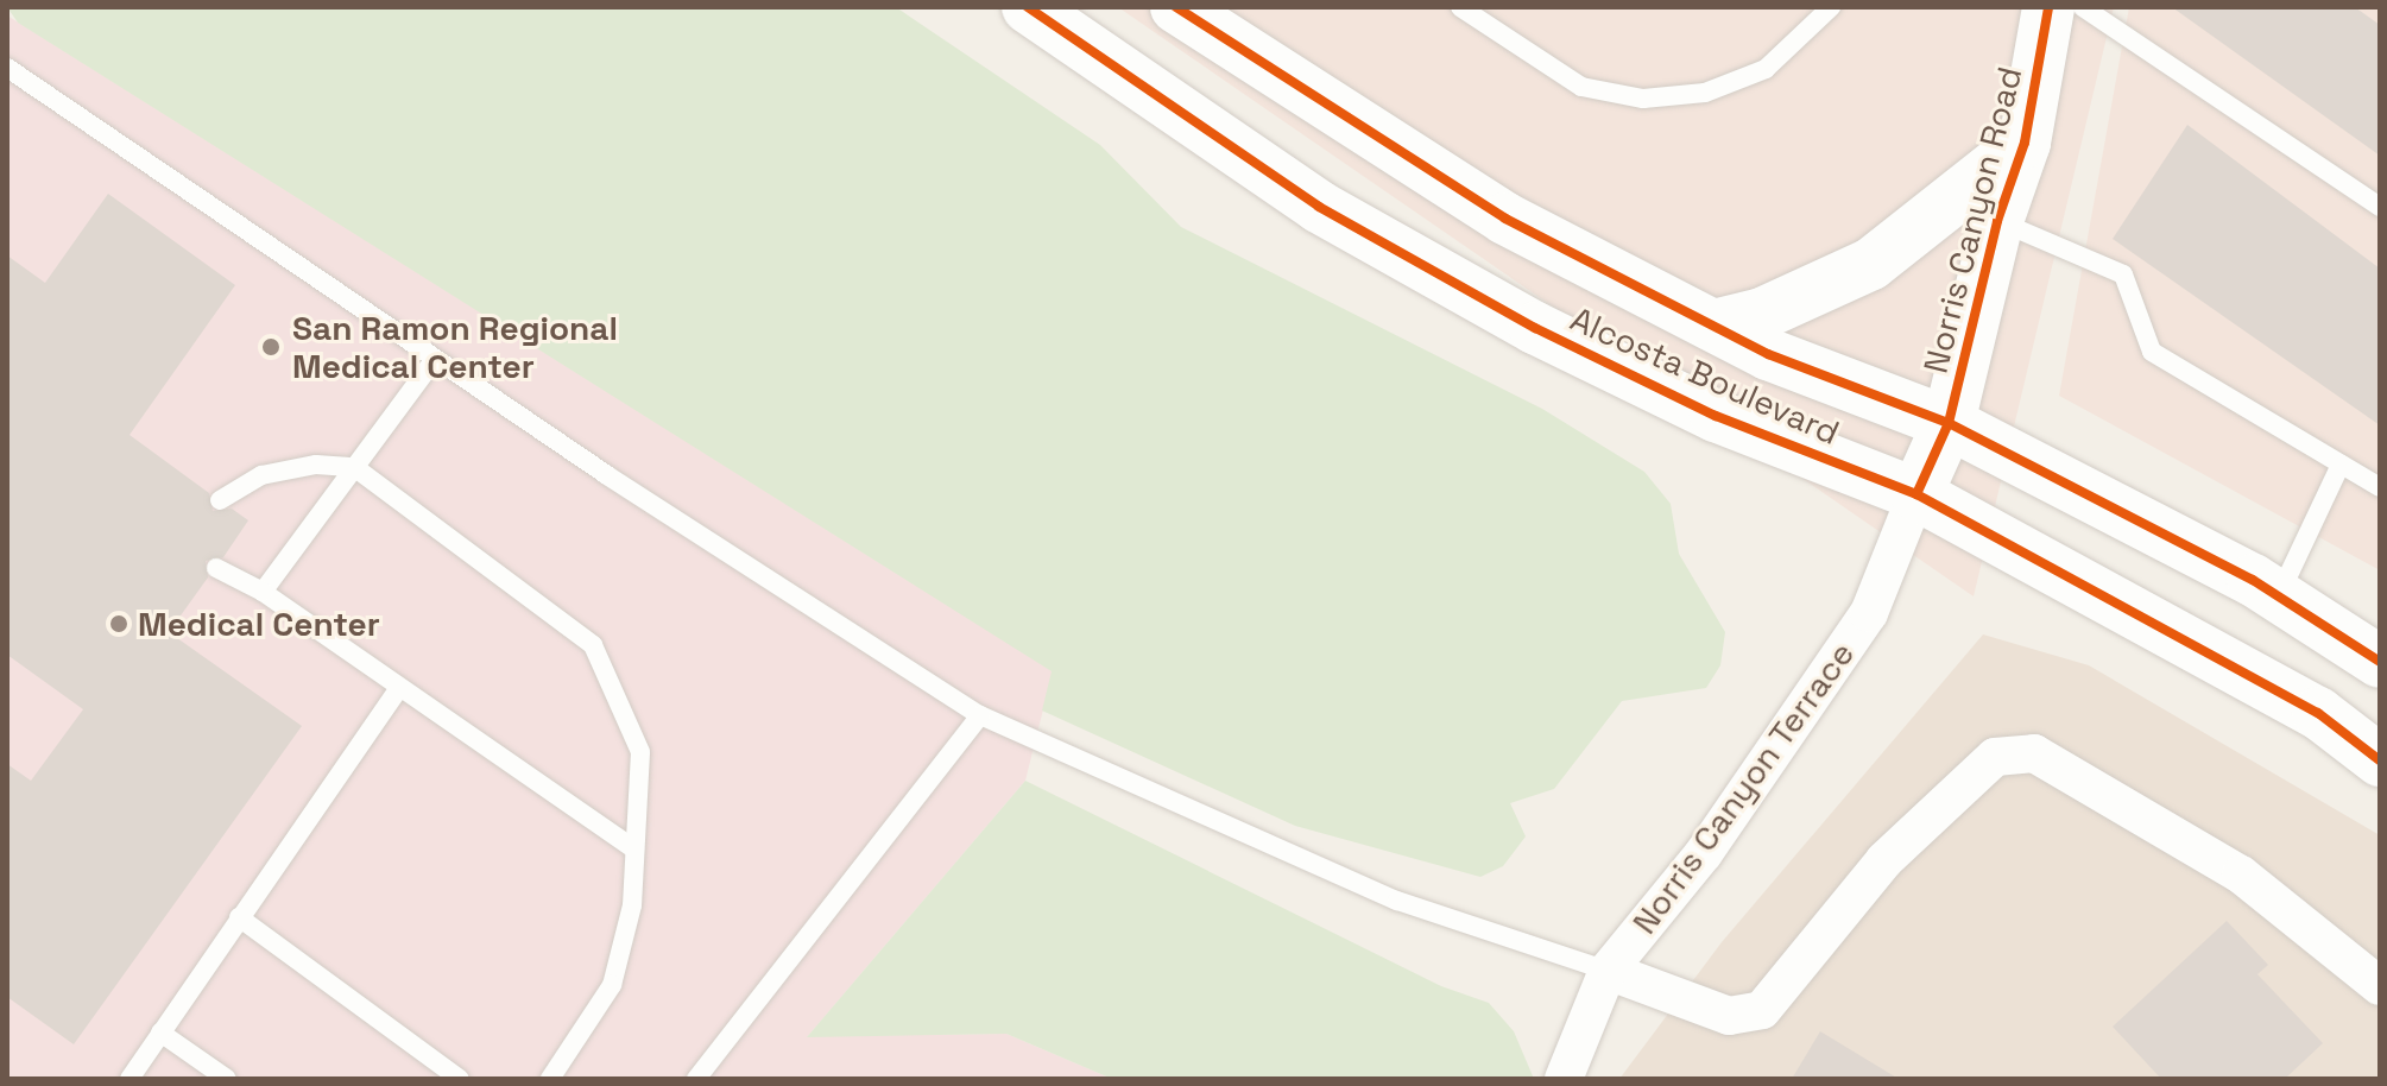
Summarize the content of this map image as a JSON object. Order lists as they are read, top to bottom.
{
  "streets": {
    "main road": ["Norris Canyon Road", "Alcosta Boulevard"],
    "street": ["Norris Canyon Terrace"]
  },
  "crossings": [
    ["Norris Canyon Road", "Alcosta Boulevard"],
    ["Norris Canyon Road", "Norris Canyon Terrace"],
    ["Alcosta Boulevard", "Norris Canyon Terrace"]
  ],
  "places": ["San Ramon Regional Medical Center", "Medical Center"]
}
